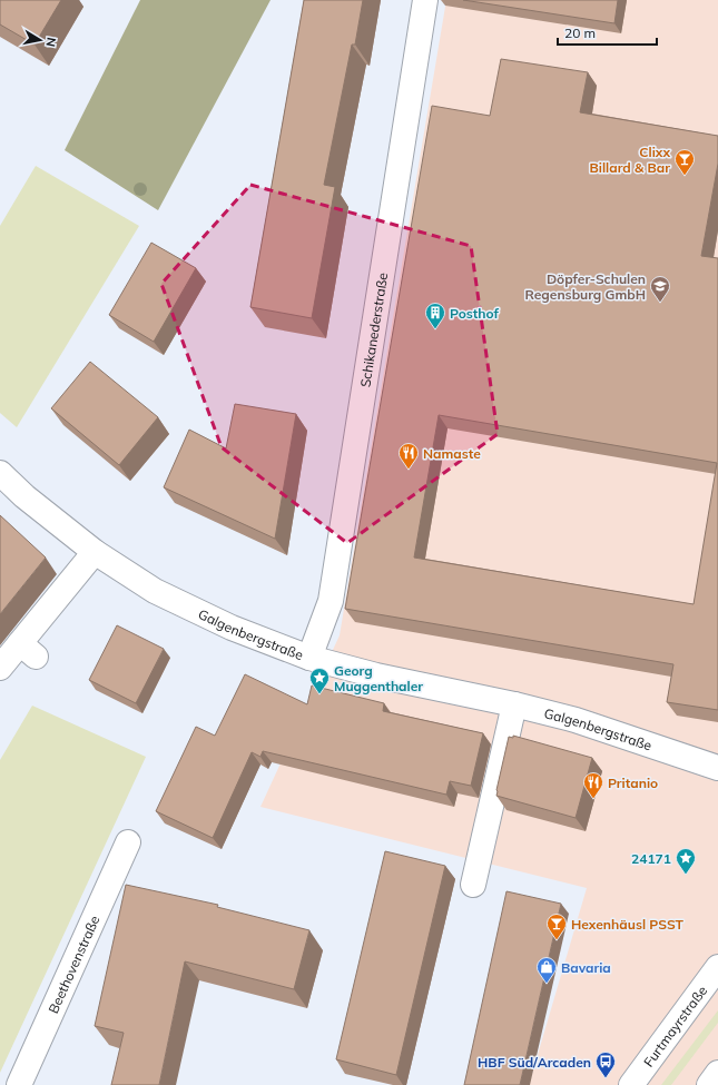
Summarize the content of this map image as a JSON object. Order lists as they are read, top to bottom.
{
  "streets": {
    "street": [
      "Schikanederstraße",
      "Galgenbergstraße",
      "Beethovenstraße",
      "Furtmayrstraße"
    ]
  },
  "crossings": [
    ["Schikanederstraße", "Galgenbergstraße"]
  ],
  "places": {
    "bar": ["Clixx Billard & Bar", "Hexenhäusl PSST"],
    "school or university": ["Döpfer-Schulen Regensburg GmbH"],
    "building": ["Posthof"],
    "restaurant": ["Namaste", "Pritanio"],
    "place": ["Georg Muggenthaler", "24171"],
    "shop": ["Bavaria"],
    "bus stop": ["HBF Süd/Arcaden"]
  },
  "scale_bar": "20 m",
  "north": "right"
}
